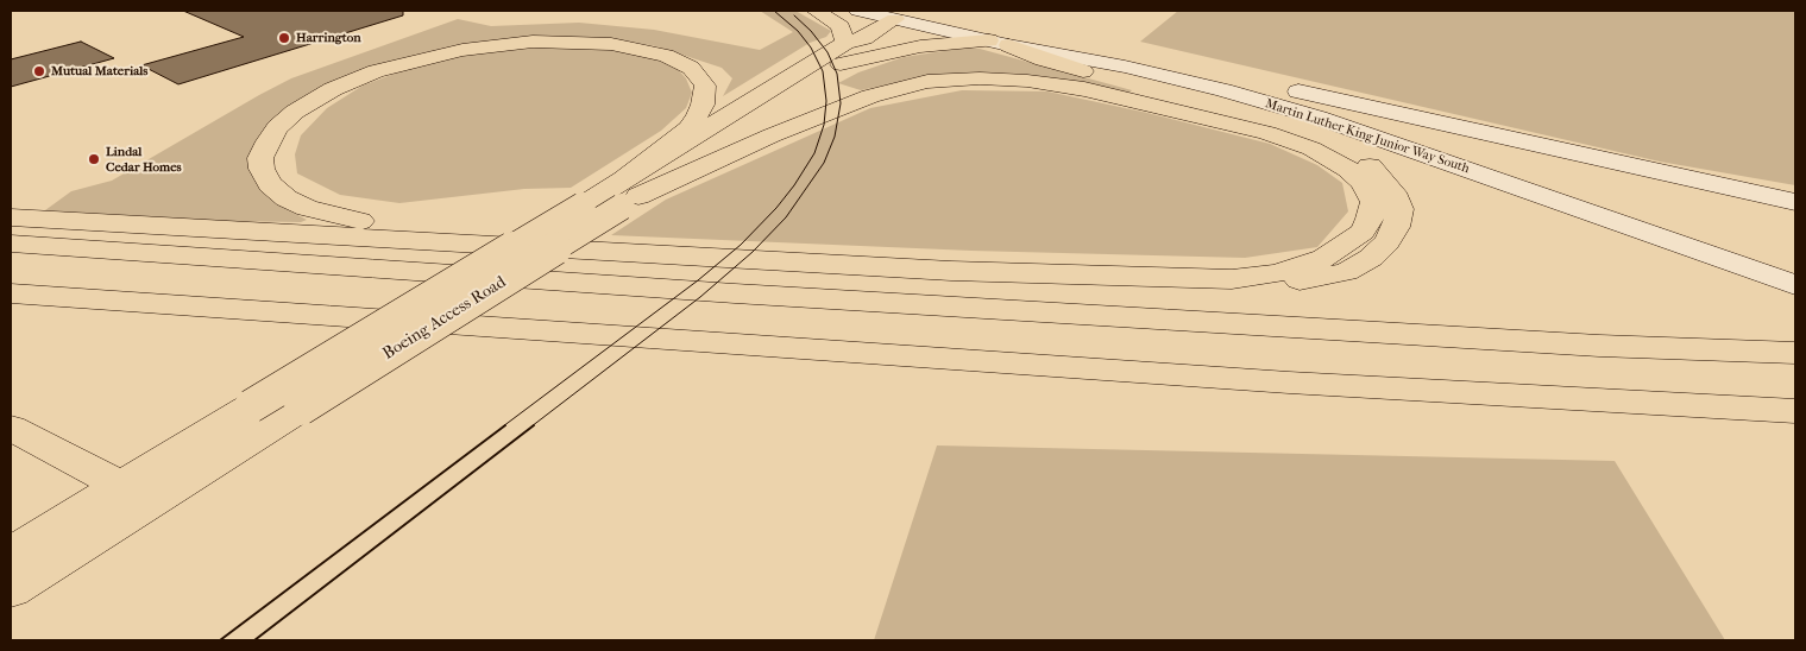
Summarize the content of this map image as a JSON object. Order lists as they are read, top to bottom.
{
  "streets": {
    "highway": ["Boeing Access Road"],
    "main road": ["Martin Luther King Junior Way South"]
  },
  "crossings": [
    ["Martin Luther King Junior Way South", "Boeing Access Road"]
  ],
  "places": ["Harrington", "Mutual Materials", "Lindal Cedar Homes"]
}
